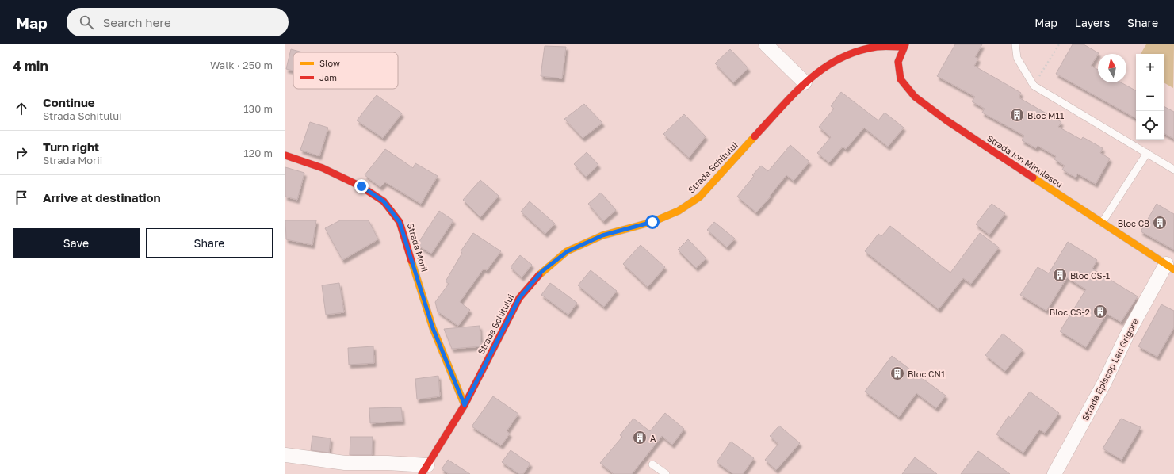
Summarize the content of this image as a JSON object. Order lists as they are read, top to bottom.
{
  "streets": {
    "street": [
      "Strada Ion Minulescu",
      "Strada Schitului",
      "Strada Morii",
      "Strada Episcop Leu Grigore"
    ]
  },
  "crossings": [
    ["Strada Ion Minulescu", "Strada Schitului"],
    ["Strada Ion Minulescu", "Strada Episcop Leu Grigore"],
    ["Strada Schitului", "Strada Morii"]
  ],
  "places": {
    "building": [
      "Bloc M11",
      "Bloc C8",
      "Bloc CS-1",
      "Bloc CS-2",
      "Bloc CN1",
      "A"
    ]
  },
  "legend": ["Slow", "Jam"],
  "north": "top",
  "page": {
    "header": "Map",
    "search": "Search here",
    "nav": ["Map", "Layers", "Share"],
    "heading": ["4 min", "Walk · 250 m"],
    "map_buttons": ["+", "−"],
    "list": [
      ["Continue", "Strada Schitului", "130 m"],
      ["Turn right", "Strada Morii", "120 m"],
      "Arrive at destination"
    ],
    "buttons": ["Save", "Share"]
  }
}
